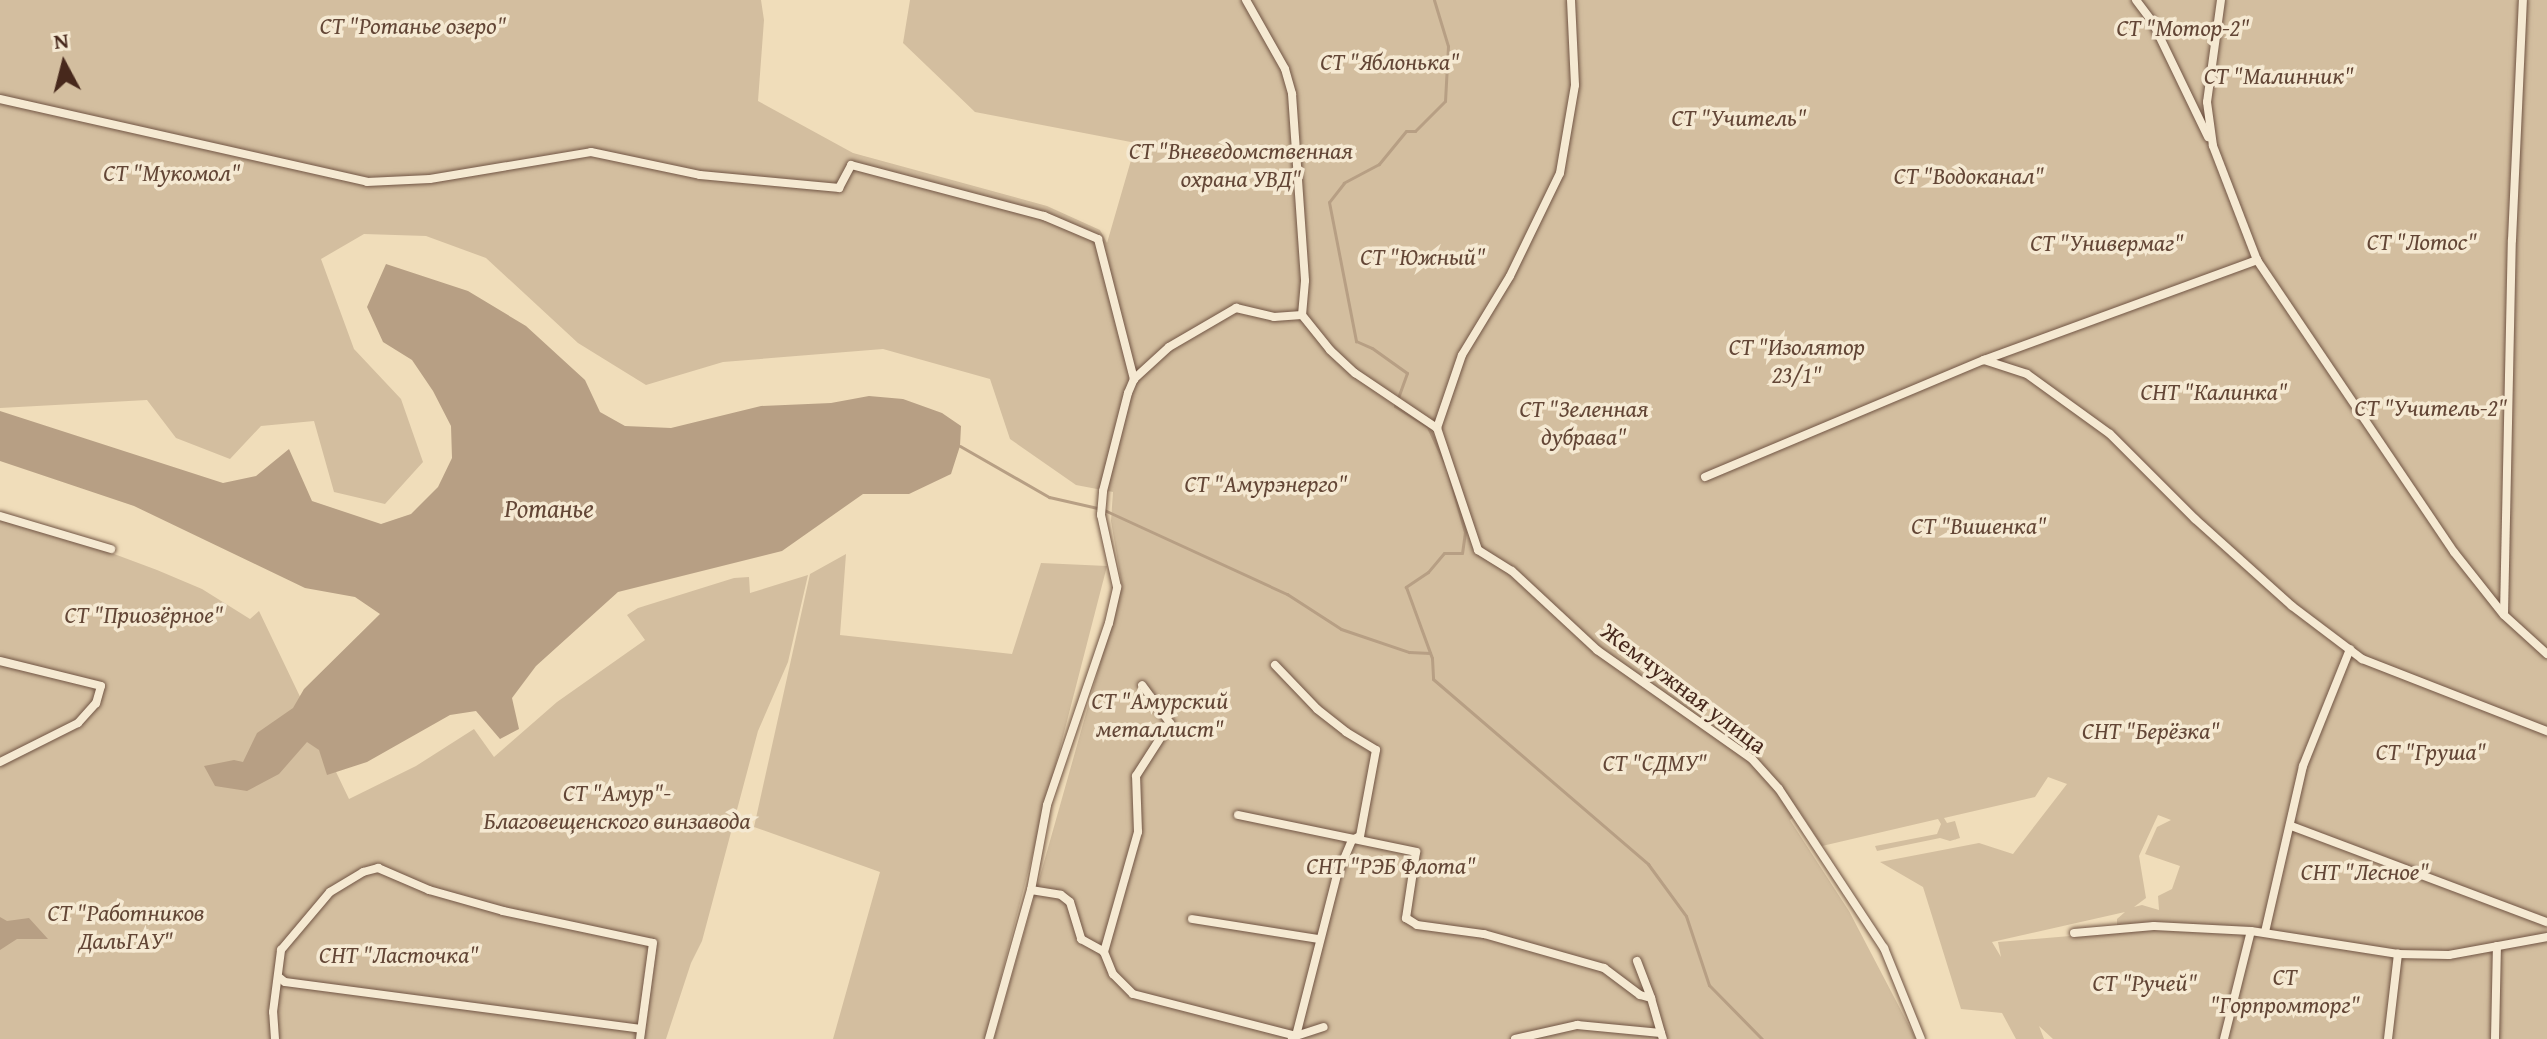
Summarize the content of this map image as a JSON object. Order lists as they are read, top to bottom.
{
  "streets": {
    "street": ["Жемчужная улица"]
  },
  "water": ["Ротанье"],
  "parks": [
    "СТ \"Ротанье озеро\"",
    "СТ \"Мотор-2\"",
    "СТ \"Яблонька\"",
    "СТ \"Малинник\"",
    "СТ \"Учитель\"",
    "СТ \"Вневедомственная охрана УВД\"",
    "СТ \"Мукомол\"",
    "СТ \"Водоканал\"",
    "СТ \"Лотос\"",
    "СТ \"Универмаг\"",
    "СТ \"Южный\"",
    "СТ \"Изолятор 23/1\"",
    "СНТ \"Калинка\"",
    "СТ \"Учитель-2\"",
    "СТ \"Зеленная дубрава\"",
    "СТ \"Амурэнерго\"",
    "СТ \"Вишенка\"",
    "СТ \"Приозёрное\"",
    "СТ \"Амурский металлист\"",
    "СНТ \"Берёзка\"",
    "СТ \"Груша\"",
    "СТ \"СДМУ\"",
    "СТ \"Амур\"- Благовещенского винзавода",
    "СНТ \"РЭБ Флота\"",
    "СНТ \"Лесное\"",
    "СТ \"Работников ДальГАУ\"",
    "СНТ \"Ласточка\"",
    "СТ \"Горпромторг\"",
    "СТ \"Ручей\""
  ],
  "north": "top"
}
